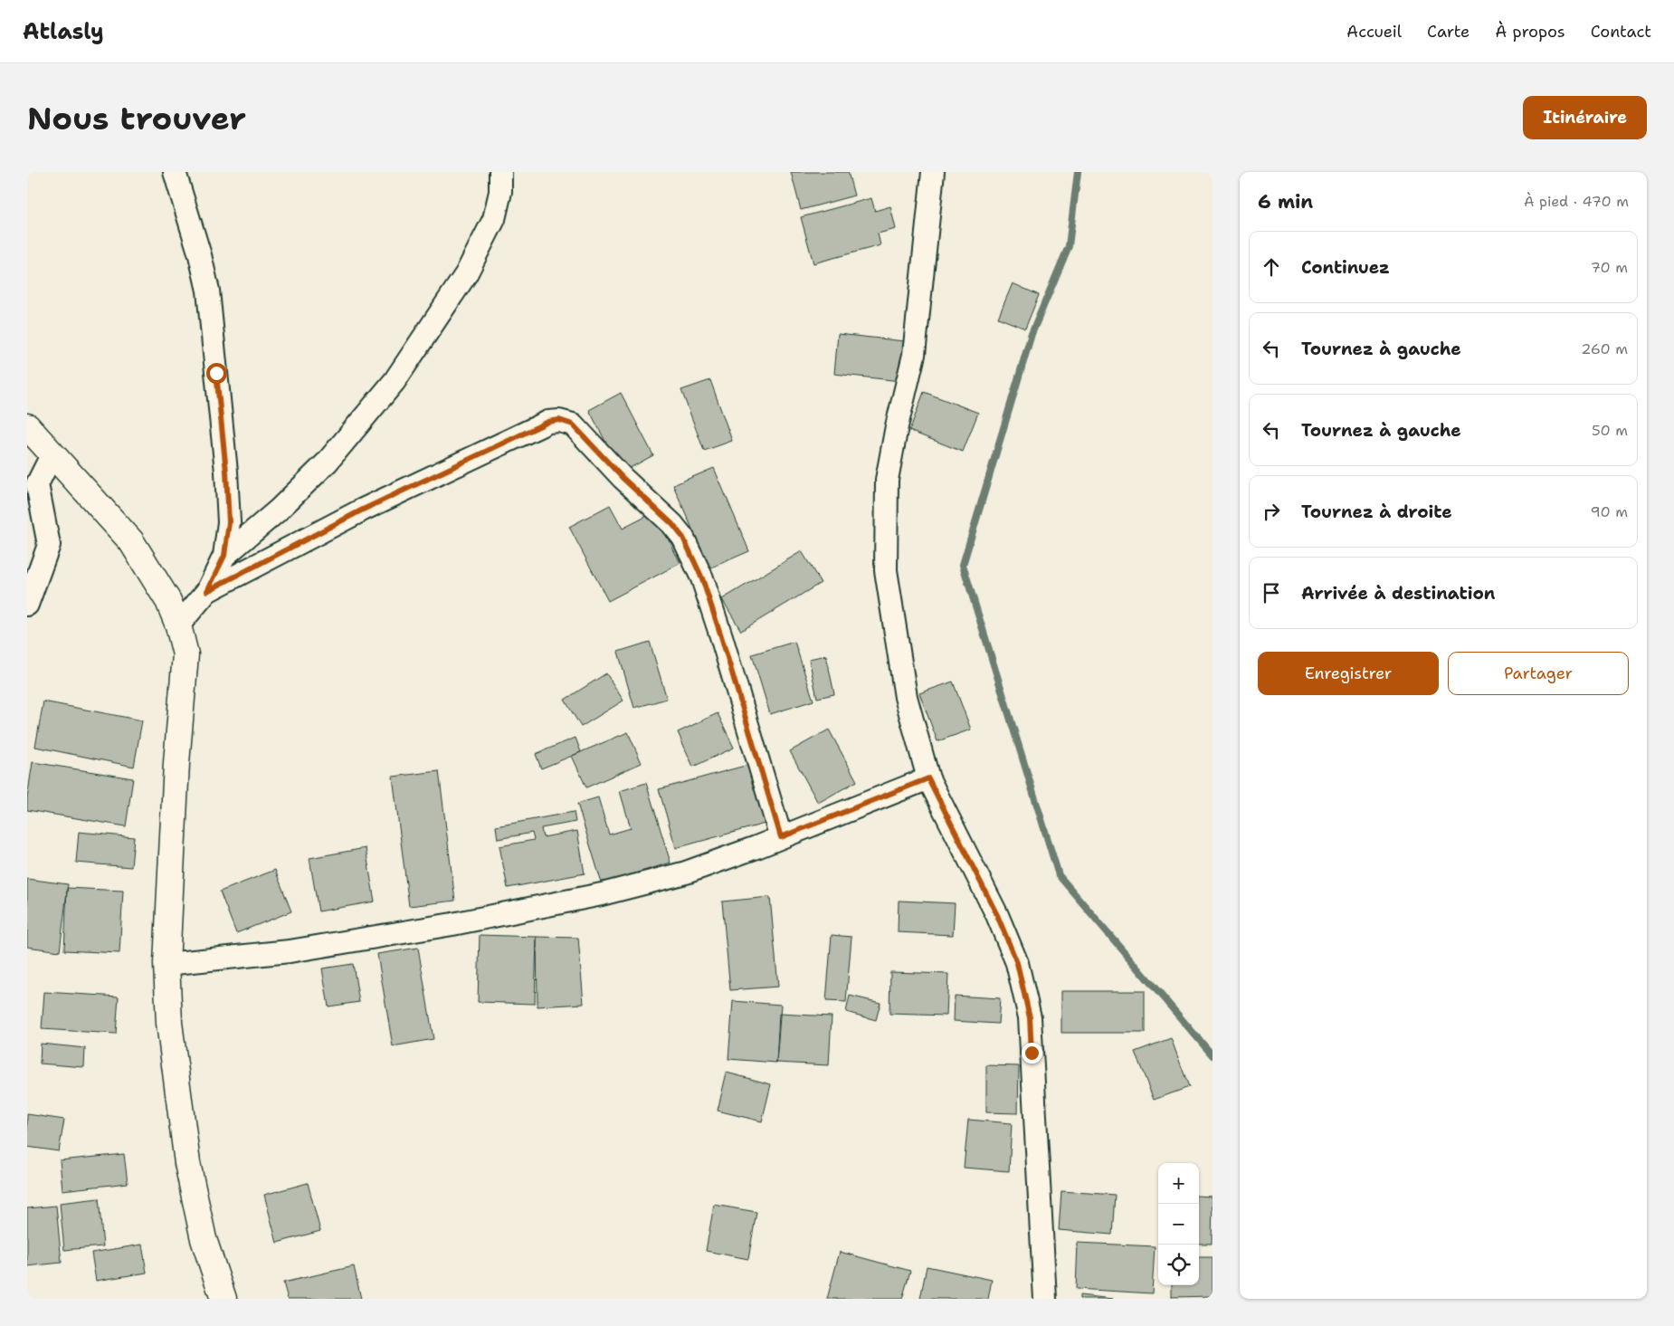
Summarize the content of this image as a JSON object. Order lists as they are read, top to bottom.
{
  "page": {
    "header": "Atlasly",
    "nav": [
      "Accueil",
      "Carte",
      "À propos",
      "Contact"
    ],
    "buttons": [
      "Itinéraire",
      ["Enregistrer", "Partager"]
    ],
    "title": "Nous trouver",
    "heading": ["6 min", "À pied · 470 m"],
    "list": [
      ["Continuez", "70 m"],
      ["Tournez à gauche", "260 m"],
      ["Tournez à gauche", "50 m"],
      ["Tournez à droite", "90 m"],
      "Arrivée à destination"
    ],
    "map_buttons": ["+", "−"]
  }
}
